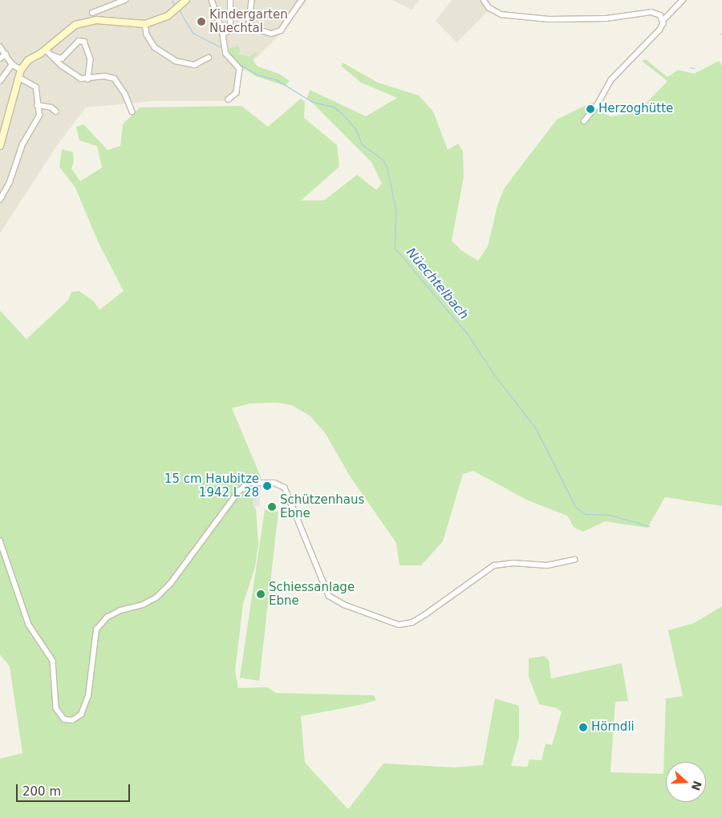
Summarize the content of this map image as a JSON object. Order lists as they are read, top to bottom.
{
  "water": ["Nüechtelbach"],
  "places": [
    "Kindergarten Nuechtal",
    "Herzoghütte",
    "15 cm Haubitze 1942 L 28",
    "Schützenhaus Ebne",
    "Schiessanlage Ebne",
    "Hörndli"
  ],
  "scale_bar": "200 m",
  "north": "right"
}
